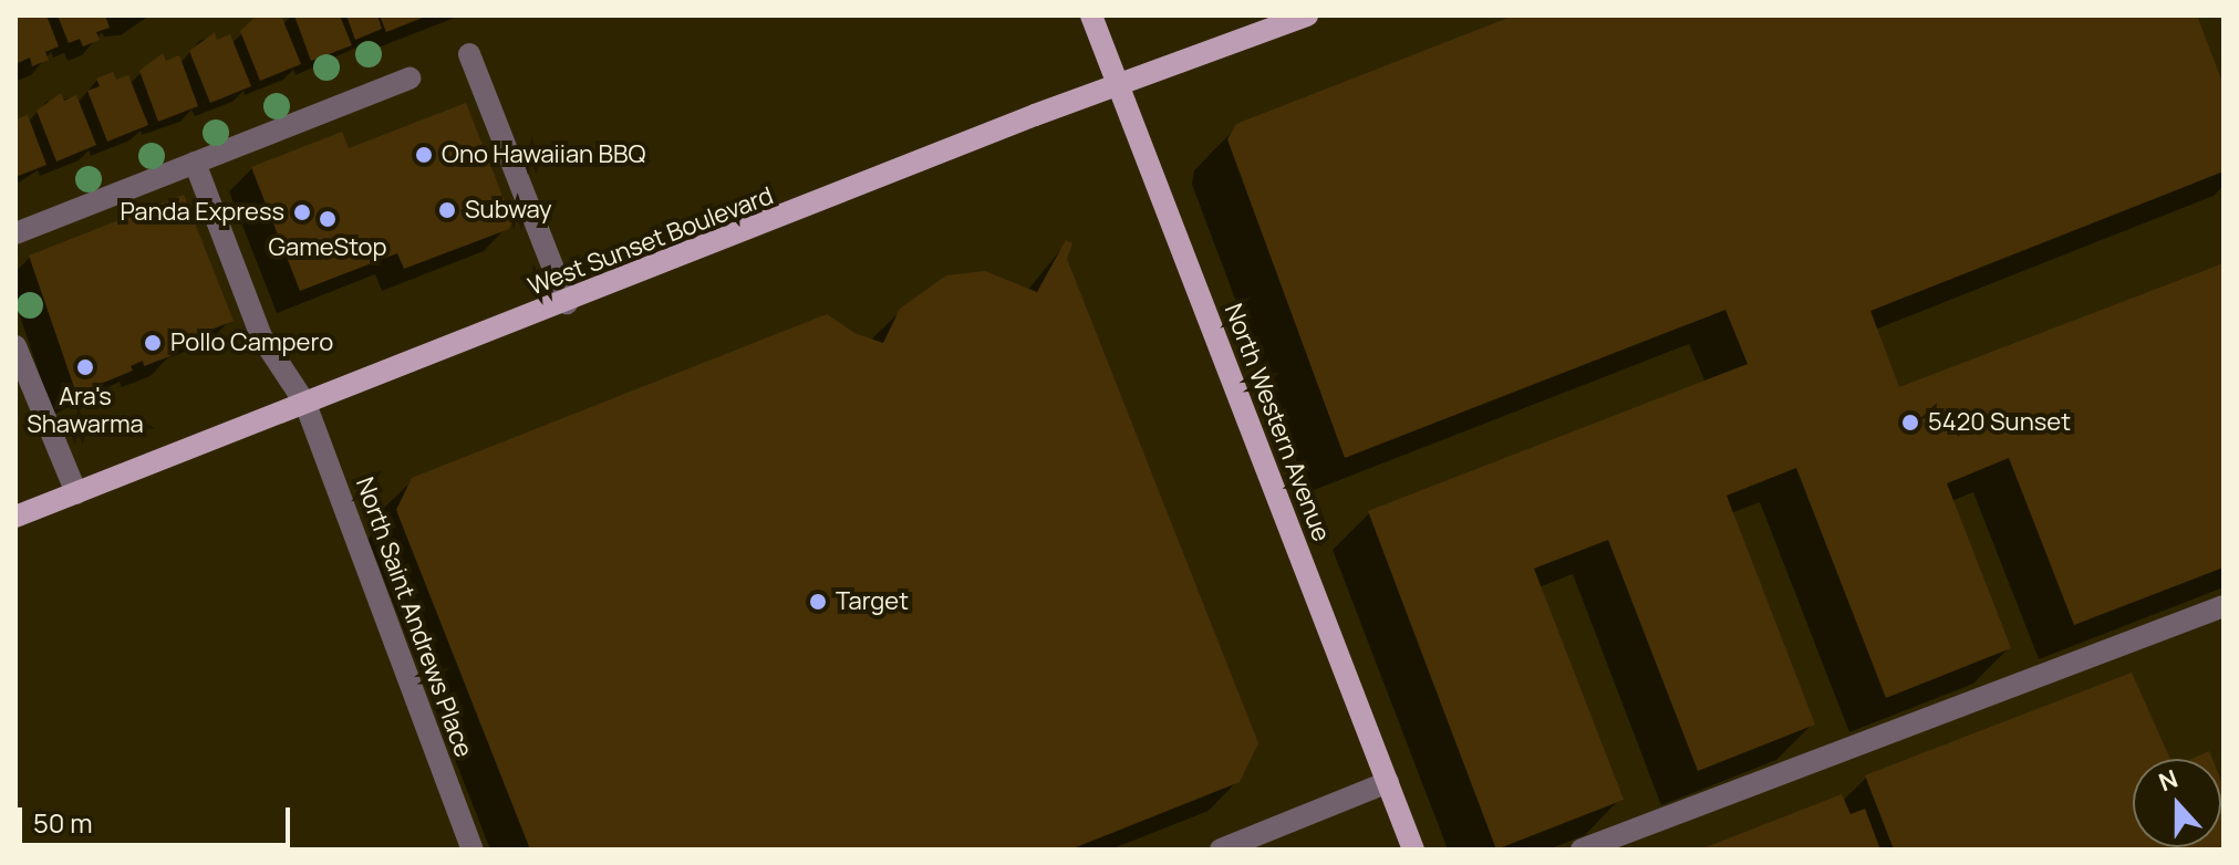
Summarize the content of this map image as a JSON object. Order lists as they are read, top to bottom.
{
  "streets": {
    "main road": ["West Sunset Boulevard", "North Western Avenue"],
    "street": ["North Saint Andrews Place"]
  },
  "crossings": [
    ["West Sunset Boulevard", "North Western Avenue"],
    ["West Sunset Boulevard", "North Saint Andrews Place"]
  ],
  "places": [
    "Ono Hawaiian BBQ",
    "Subway",
    "Panda Express",
    "GameStop",
    "Pollo Campero",
    "Ara's Shawarma",
    "5420 Sunset",
    "Target"
  ],
  "scale_bar": "50 m",
  "north": "top"
}
